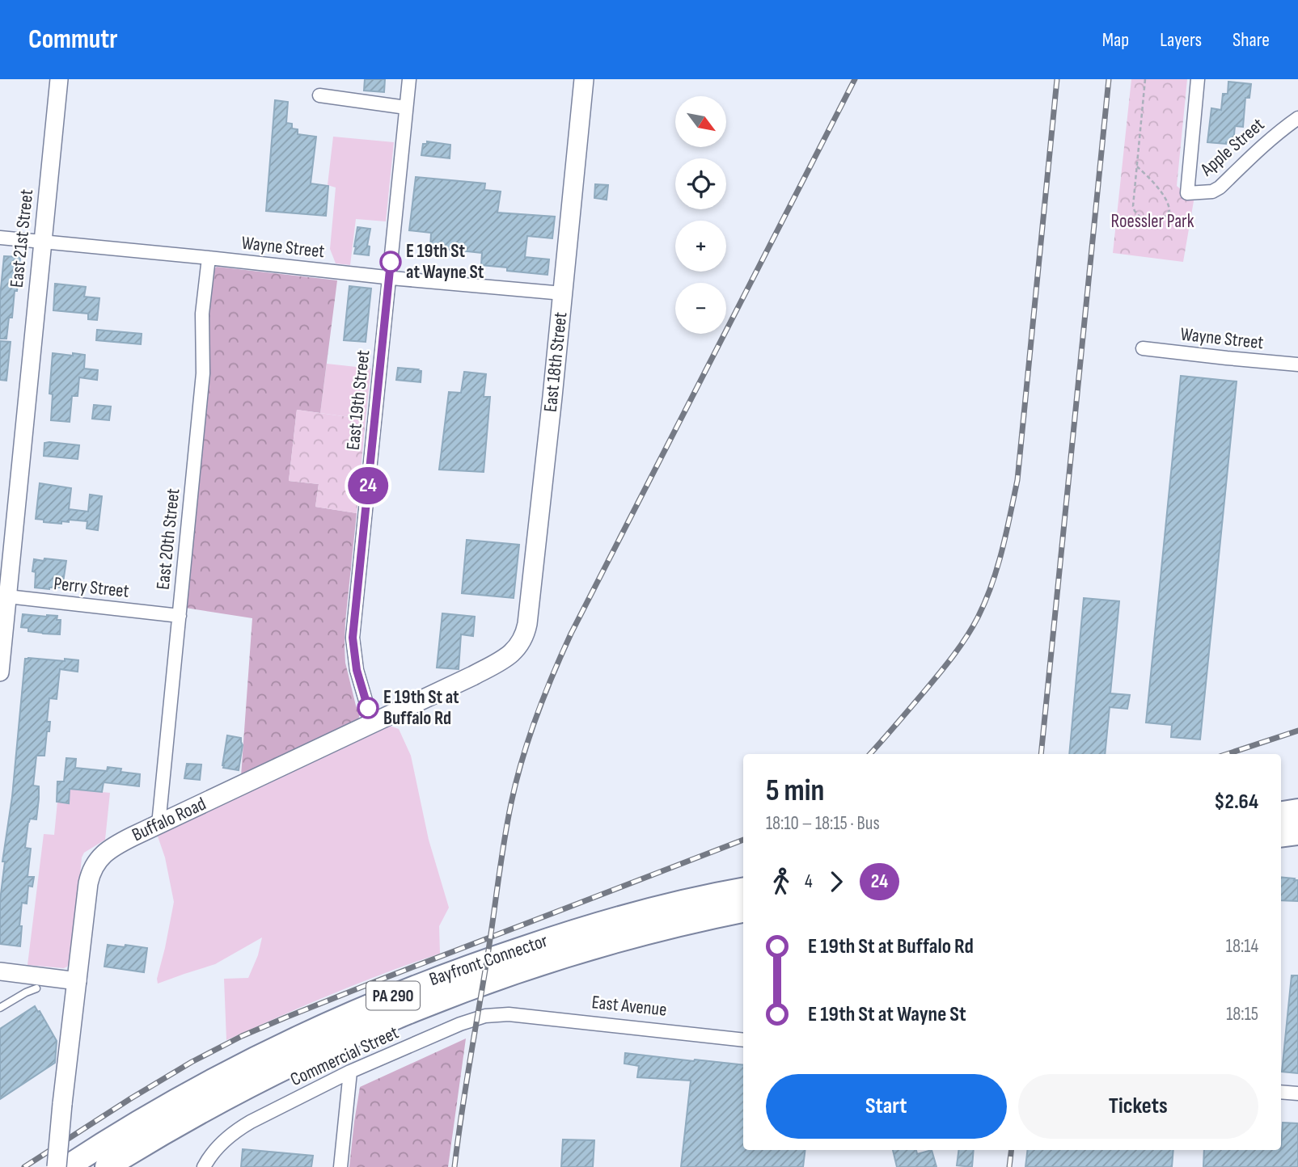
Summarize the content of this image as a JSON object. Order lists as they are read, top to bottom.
{
  "streets": {
    "highway": ["Bayfront Connector", "PA 290"],
    "main road": ["East 18th Street", "Buffalo Road"],
    "street": [
      "Apple Street",
      "East 21st Street",
      "Wayne Street",
      "East 19th Street",
      "East 20th Street",
      "Perry Street",
      "East Avenue",
      "Commercial Street"
    ]
  },
  "crossings": [
    ["East 21st Street", "Wayne Street"],
    ["East 21st Street", "Perry Street"],
    ["Wayne Street", "East 18th Street"],
    ["Wayne Street", "East 19th Street"],
    ["Wayne Street", "East 20th Street"],
    ["East 18th Street", "Buffalo Road"],
    ["East 19th Street", "Buffalo Road"],
    ["East 20th Street", "Perry Street"],
    ["East 20th Street", "Buffalo Road"],
    ["East Avenue", "Commercial Street"]
  ],
  "parks": ["Roessler Park"],
  "places": ["E 19th St at Wayne St", "E 19th St at Buffalo Rd"],
  "lines": ["bus line 24"],
  "north": "bottom right",
  "page": {
    "header": "Commutr",
    "nav": ["Map", "Layers", "Share"],
    "on_map": "24",
    "map_buttons": ["+", "−"],
    "heading": ["5 min", "18:10 – 18:15 · Bus", "$2.64"],
    "legs": ["4", "24"],
    "list": [
      {
        "name": "E 19th St at Buffalo Rd",
        "value": "18:14"
      },
      {
        "name": "E 19th St at Wayne St",
        "value": "18:15"
      }
    ],
    "buttons": ["Start", "Tickets"]
  }
}
